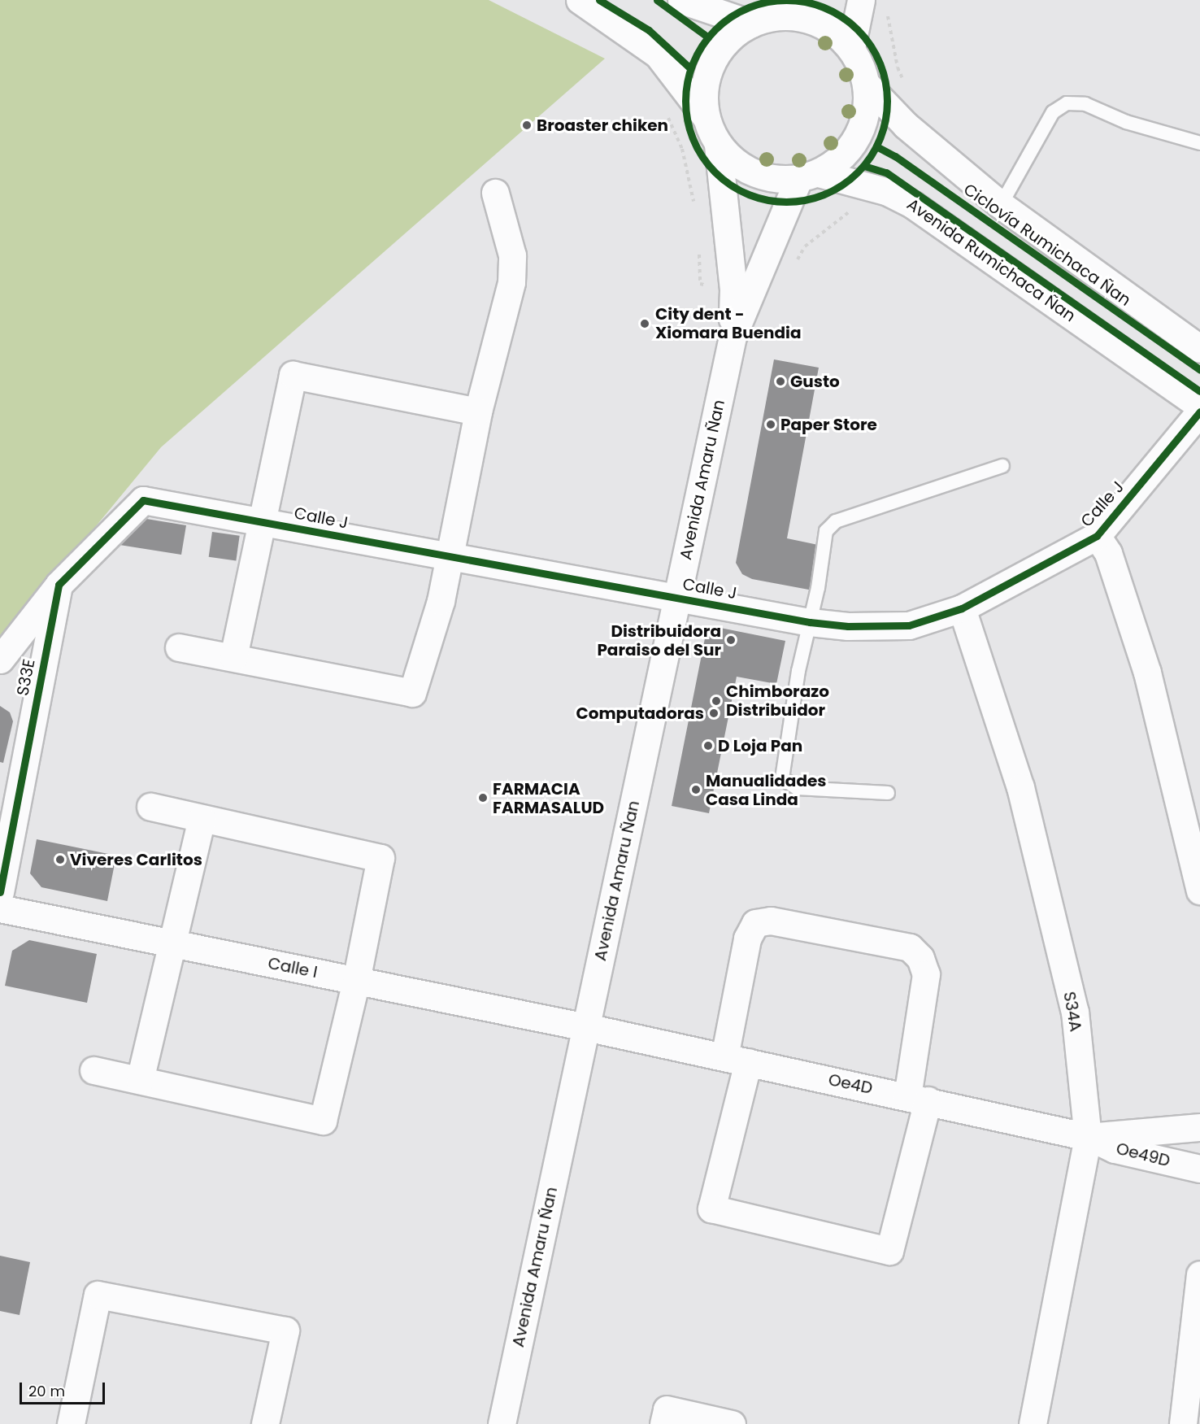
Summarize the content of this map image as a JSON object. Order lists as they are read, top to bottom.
{
  "streets": {
    "street": [
      "Avenida Rumichaca Ñan",
      "Avenida Amaru Ñan",
      "Calle J",
      "S33E",
      "Calle I",
      "S34A",
      "Oe4D",
      "Oe49D"
    ],
    "cycle path": ["Ciclovía Rumichaca Ñan"]
  },
  "crossings": [
    ["Avenida Rumichaca Ñan", "Avenida Amaru Ñan"],
    ["Avenida Amaru Ñan", "Calle J"],
    ["Avenida Amaru Ñan", "Calle I"],
    ["Avenida Amaru Ñan", "Oe4D"],
    ["Calle J", "S33E"],
    ["Calle J", "S34A"],
    ["Calle I", "Oe4D"],
    ["S34A", "Oe4D"],
    ["S34A", "Oe49D"],
    ["Oe4D", "Oe49D"]
  ],
  "places": [
    "Broaster chiken",
    "City dent - Xiomara Buendia",
    "Gusto",
    "Paper Store",
    "Distribuidora Paraiso del Sur",
    "Chimborazo Distribuidor",
    "Computadoras",
    "D Loja Pan",
    "Manualidades Casa Linda",
    "FARMACIA FARMASALUD",
    "Viveres Carlitos"
  ],
  "scale_bar": "20 m"
}
